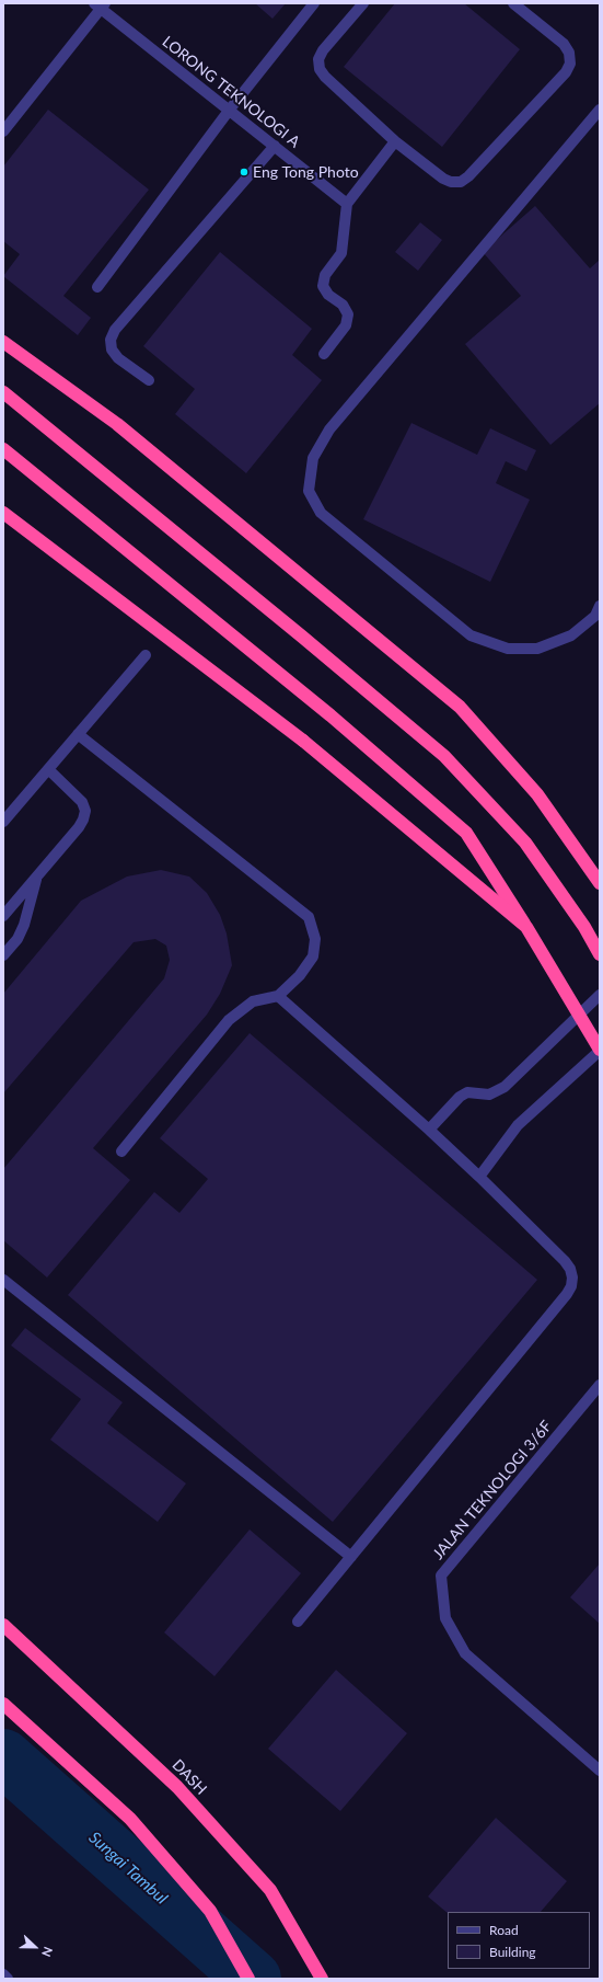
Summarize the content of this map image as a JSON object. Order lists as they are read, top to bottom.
{
  "streets": {
    "highway": ["DASH"],
    "street": ["LORONG TEKNOLOGI A", "JALAN TEKNOLOGI 3/6F"]
  },
  "water": ["Sungai Tambul"],
  "places": ["Eng Tong Photo"],
  "legend": ["Road", "Building"],
  "north": "right"
}
